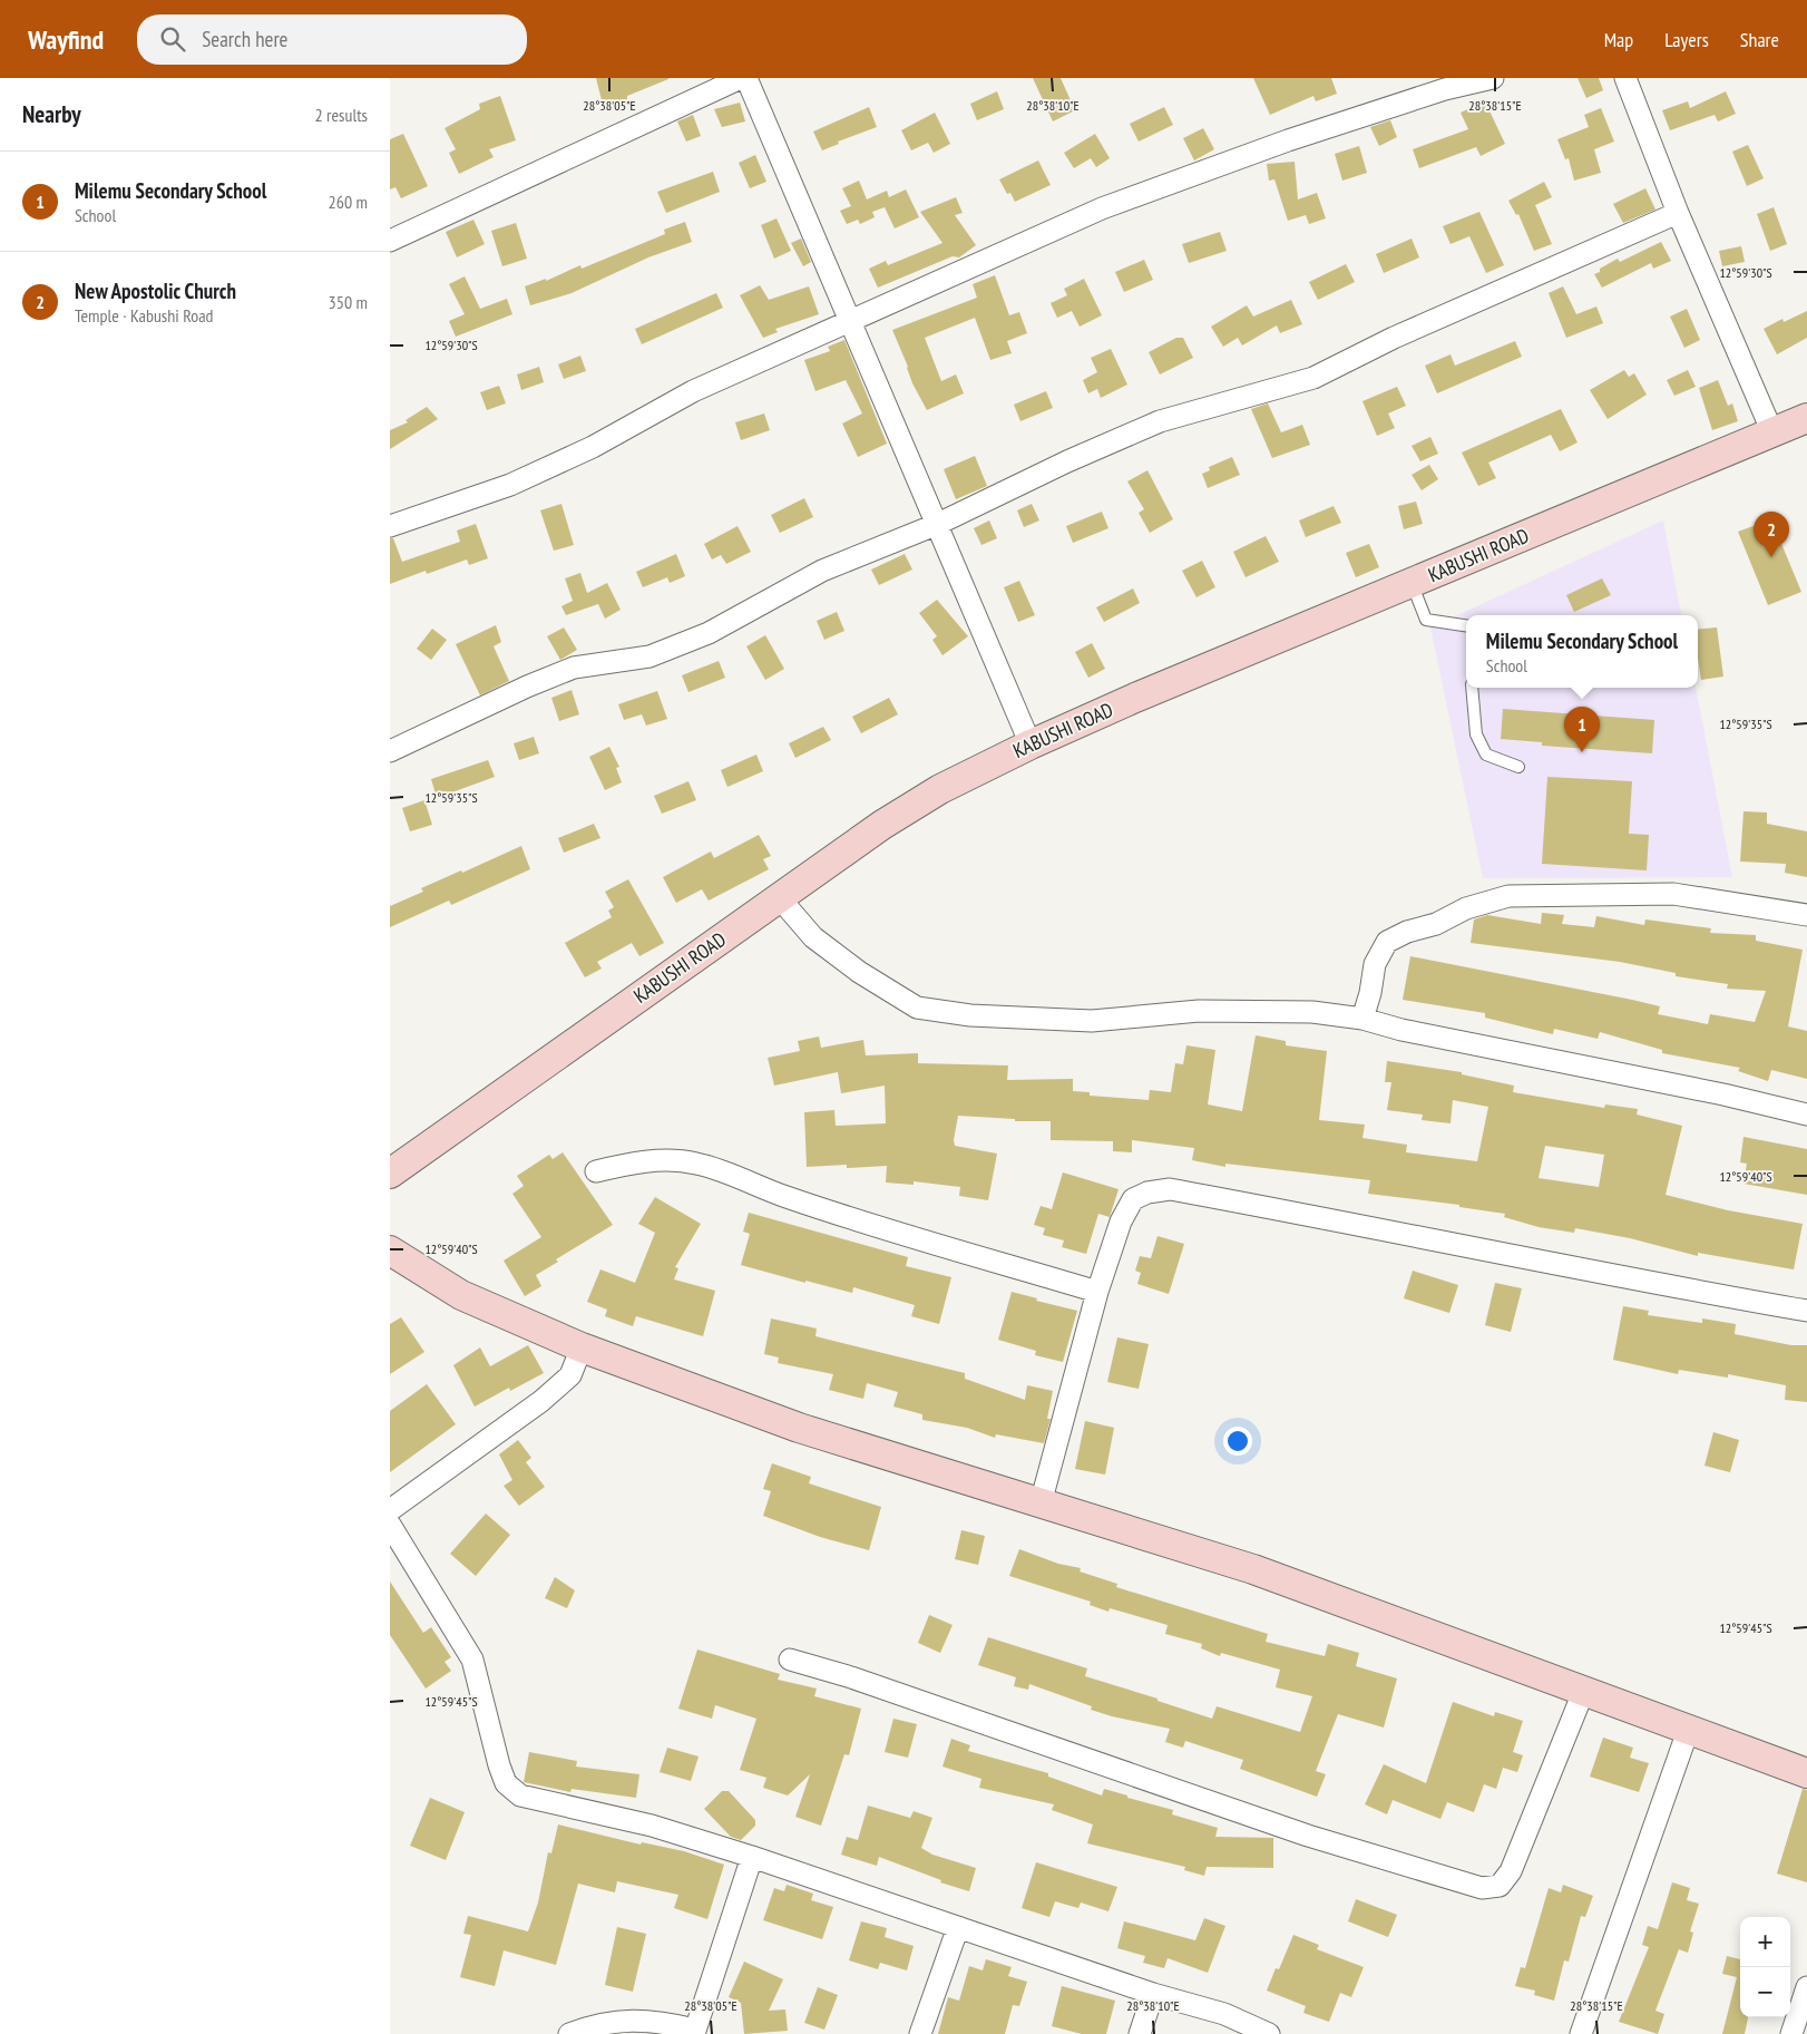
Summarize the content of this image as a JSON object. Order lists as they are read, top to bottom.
{
  "streets": {
    "main road": ["KABUSHI ROAD"]
  },
  "page": {
    "header": "Wayfind",
    "search": "Search here",
    "nav": ["Map", "Layers", "Share"],
    "heading": ["Nearby", "2 results"],
    "list": [
      {
        "mark": "1",
        "name": "Milemu Secondary School",
        "note": "School",
        "value": "260 m"
      },
      {
        "mark": "2",
        "name": "New Apostolic Church",
        "note": "Temple · Kabushi Road",
        "value": "350 m"
      }
    ],
    "pins": ["2", "1"],
    "popup": ["Milemu Secondary School", "School"],
    "map_buttons": ["+", "−"]
  },
  "coordinates": [
    "28°38'05\"E",
    "28°38'10\"E",
    "28°38'15\"E",
    "12°59'30\"S",
    "12°59'35\"S",
    "12°59'40\"S",
    "12°59'45\"S"
  ]
}
